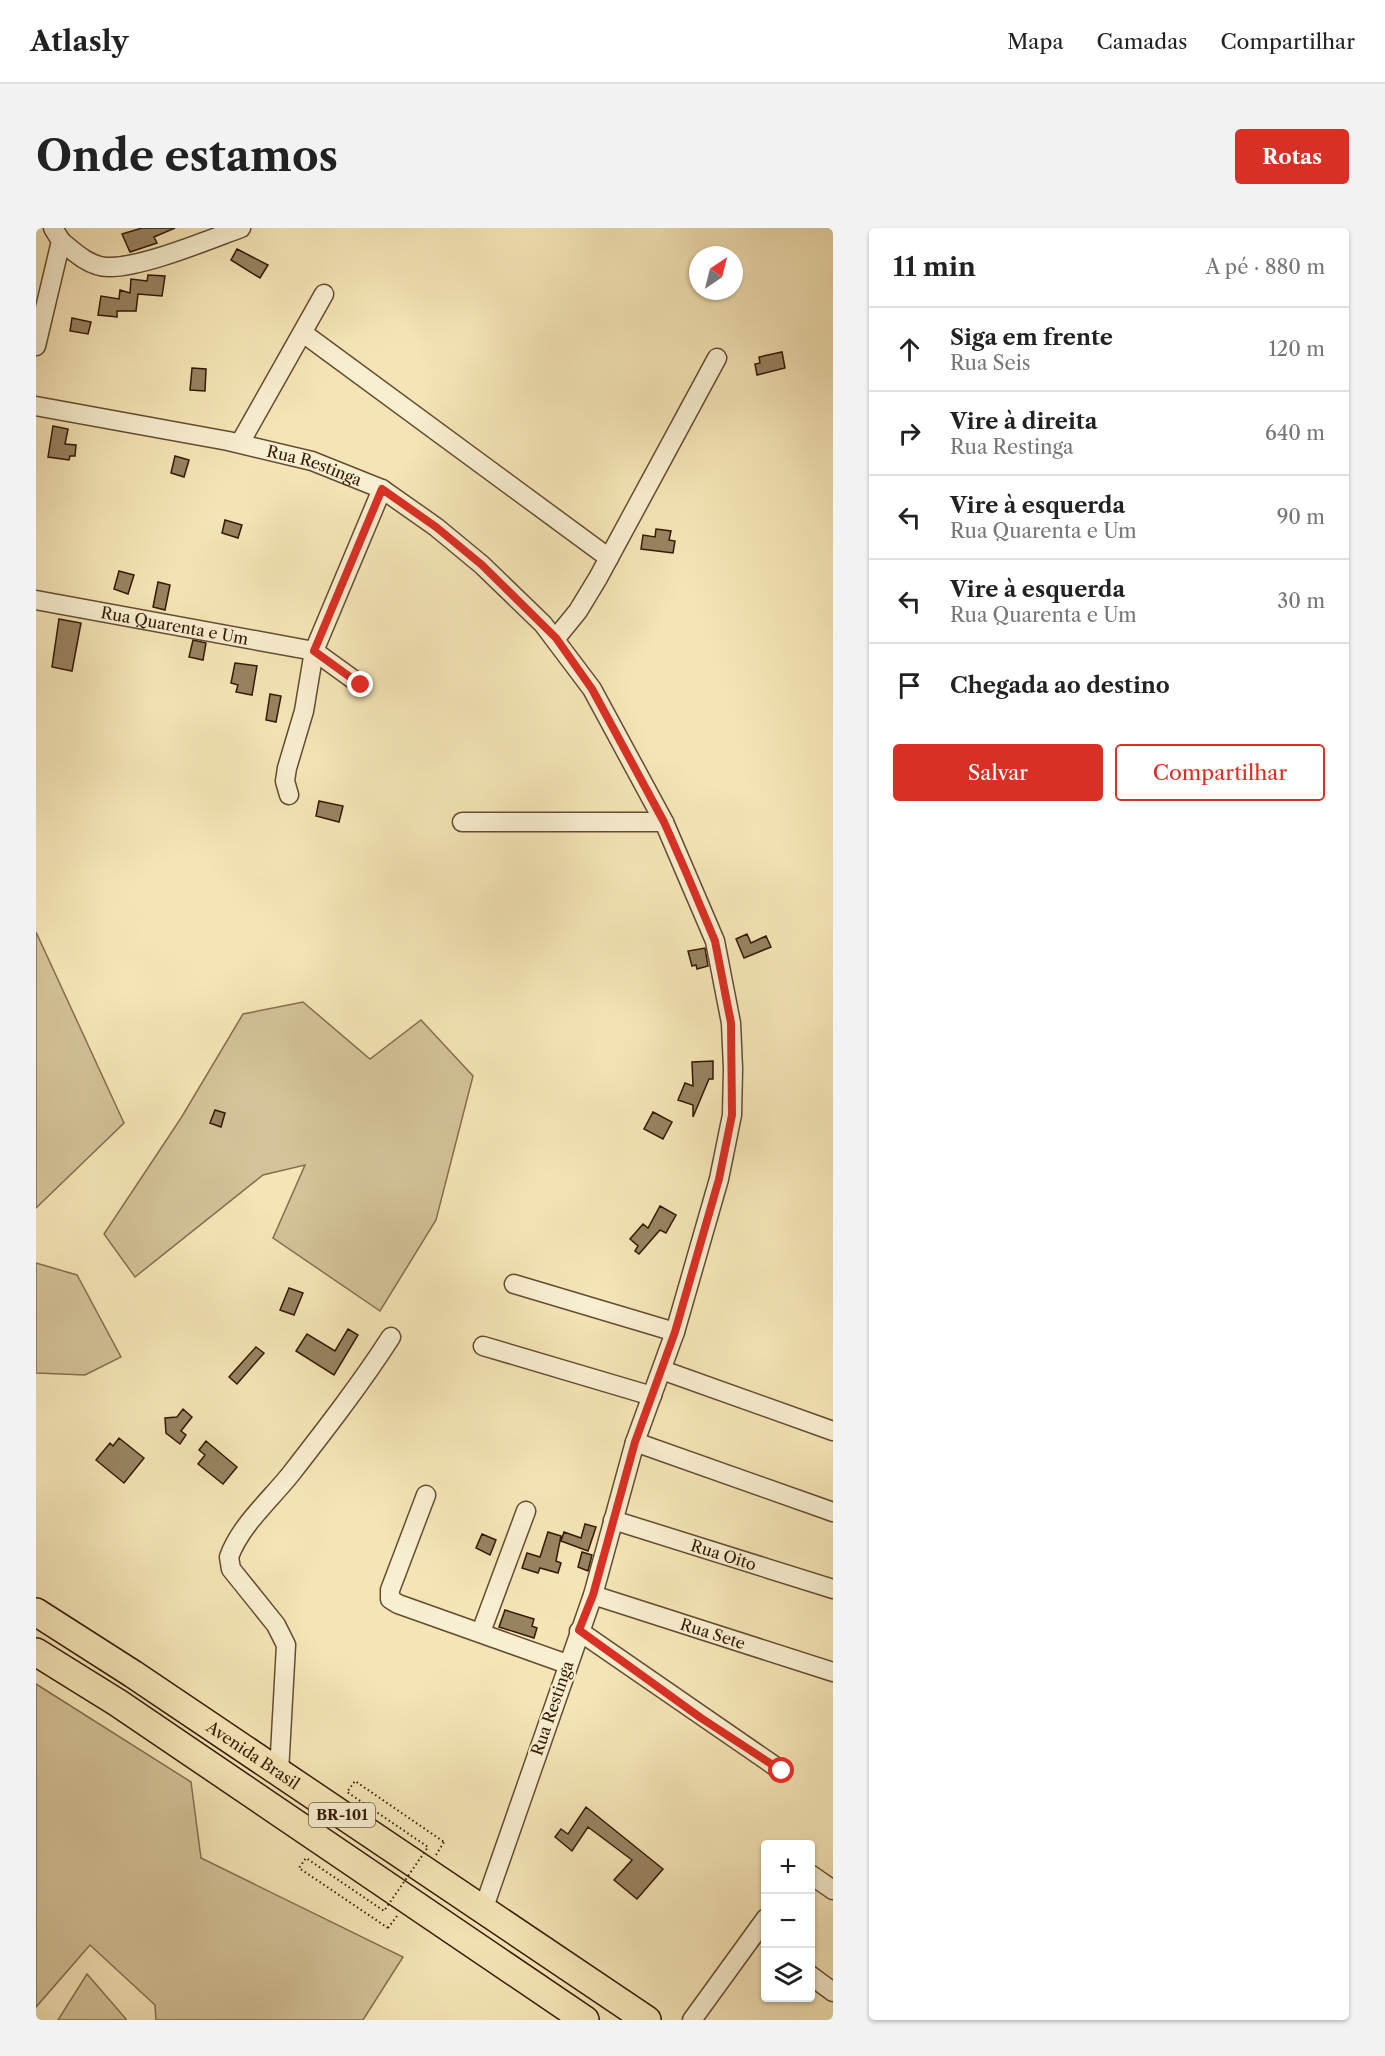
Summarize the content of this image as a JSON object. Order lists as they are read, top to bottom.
{
  "streets": {
    "highway": ["Avenida Brasil", "BR-101"],
    "street": [
      "Rua Restinga",
      "Rua Quarenta e Um",
      "Rua Oito",
      "Rua Sete"
    ]
  },
  "crossings": [
    ["Rua Restinga", "Rua Oito"],
    ["Rua Restinga", "Rua Sete"],
    ["Rua Restinga", "Avenida Brasil"]
  ],
  "north": "top right",
  "page": {
    "header": "Atlasly",
    "nav": ["Mapa", "Camadas", "Compartilhar"],
    "buttons": [
      "Rotas",
      ["Salvar", "Compartilhar"]
    ],
    "title": "Onde estamos",
    "heading": ["11 min", "A pé · 880 m"],
    "list": [
      ["Siga em frente", "Rua Seis", "120 m"],
      ["Vire à direita", "Rua Restinga", "640 m"],
      ["Vire à esquerda", "Rua Quarenta e Um", "90 m"],
      ["Vire à esquerda", "Rua Quarenta e Um", "30 m"],
      "Chegada ao destino"
    ],
    "map_buttons": ["+", "−"]
  }
}
